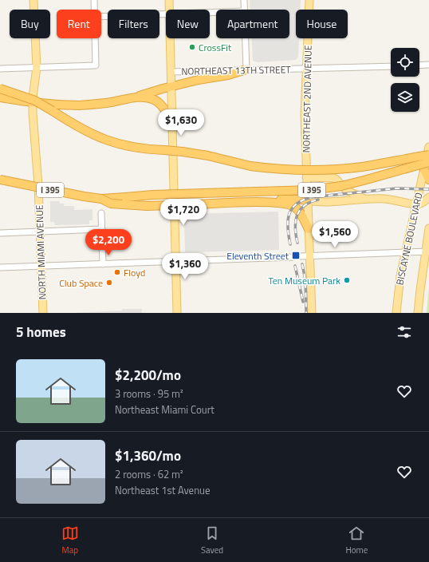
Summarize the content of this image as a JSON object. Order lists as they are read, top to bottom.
{
  "streets": {
    "highway": ["I 395"],
    "main road": ["NORTHEAST 2ND AVENUE", "BISCAYNE BOULEVARD", "NORTH MIAMI AVENUE"],
    "street": ["NORTHEAST 13TH STREET"]
  },
  "crossings": [
    ["NORTHEAST 13TH STREET", "NORTHEAST 2ND AVENUE"]
  ],
  "places": {
    "other": [
      "CrossFit",
      "Floyd",
      "Ten Museum Park",
      "Club Space"
    ],
    "transit": ["Eleventh Street"]
  },
  "page": {
    "chip": [
      "Buy",
      "Rent",
      "Filters",
      "New",
      "Apartment",
      "House"
    ],
    "price": [
      "$1,630",
      "$1,720",
      "$1,560",
      "$2,200",
      "$1,360"
    ],
    "heading": "5 homes",
    "list": [
      {
        "name": "$2,200/mo",
        "note": "3 rooms · 95 m² · Northeast Miami Court"
      },
      {
        "name": "$1,360/mo",
        "note": "2 rooms · 62 m² · Northeast 1st Avenue"
      }
    ],
    "tabs": ["Map", "Saved", "Home"]
  }
}
